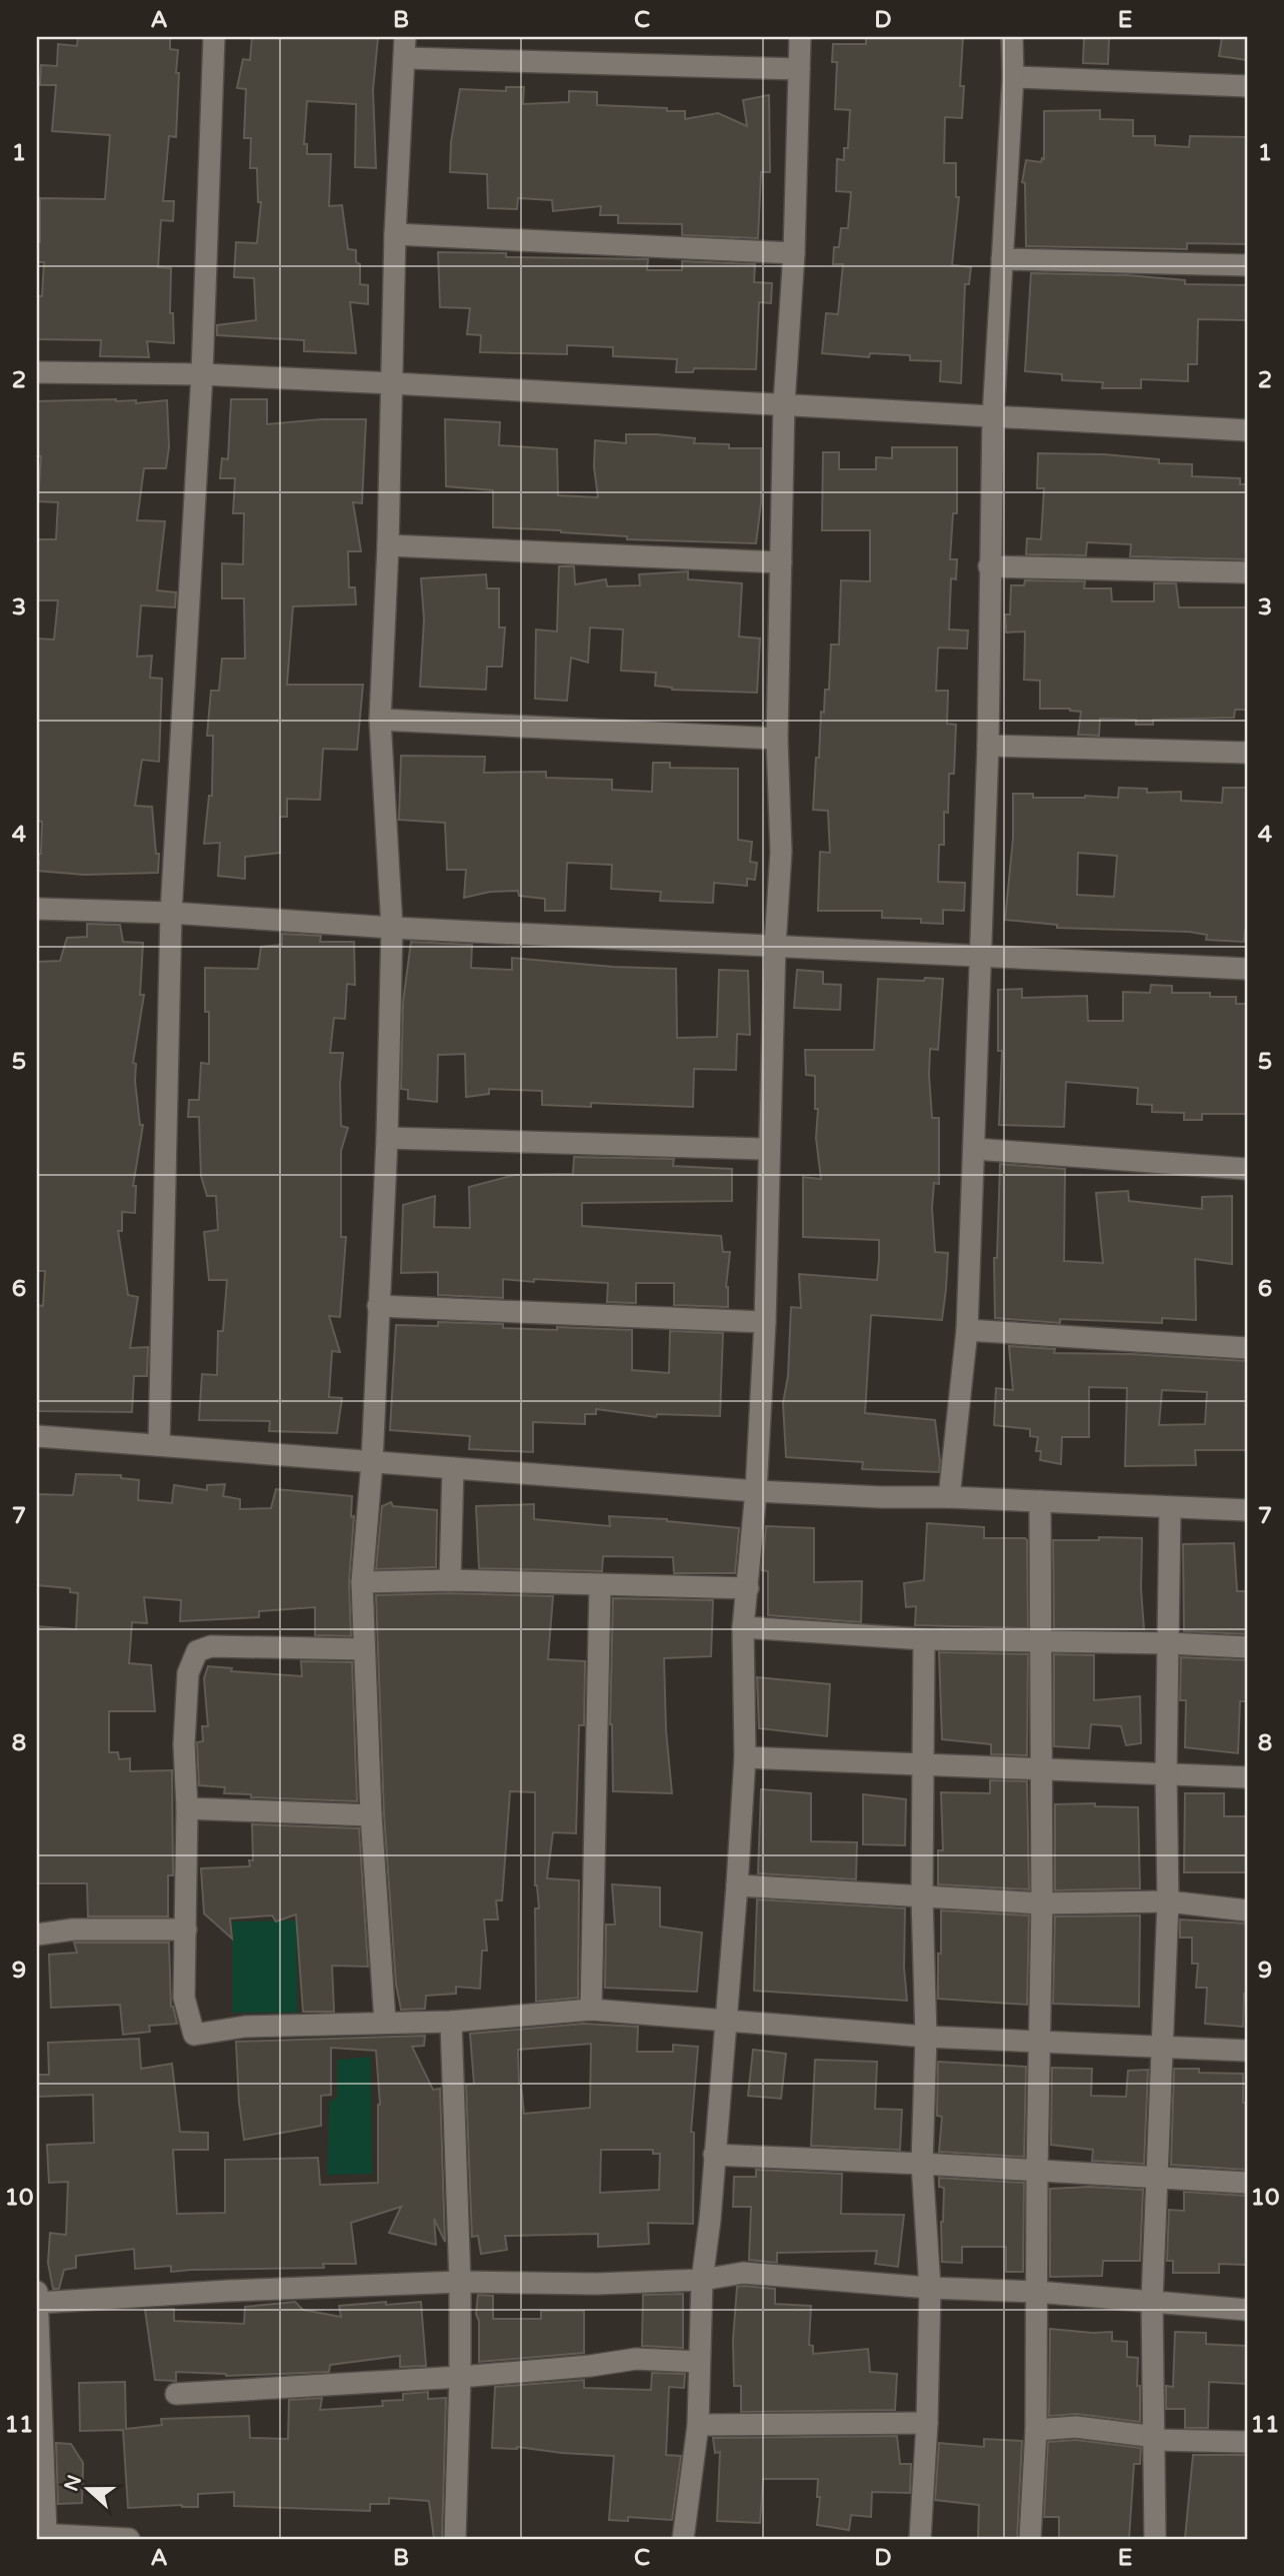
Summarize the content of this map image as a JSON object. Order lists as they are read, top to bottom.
{
  "north": "left",
  "grid": {
    "columns": [
      "A",
      "B",
      "C",
      "D",
      "E"
    ],
    "rows": [
      "1",
      "2",
      "3",
      "4",
      "5",
      "6",
      "7",
      "8",
      "9",
      "10",
      "11"
    ]
  }
}
